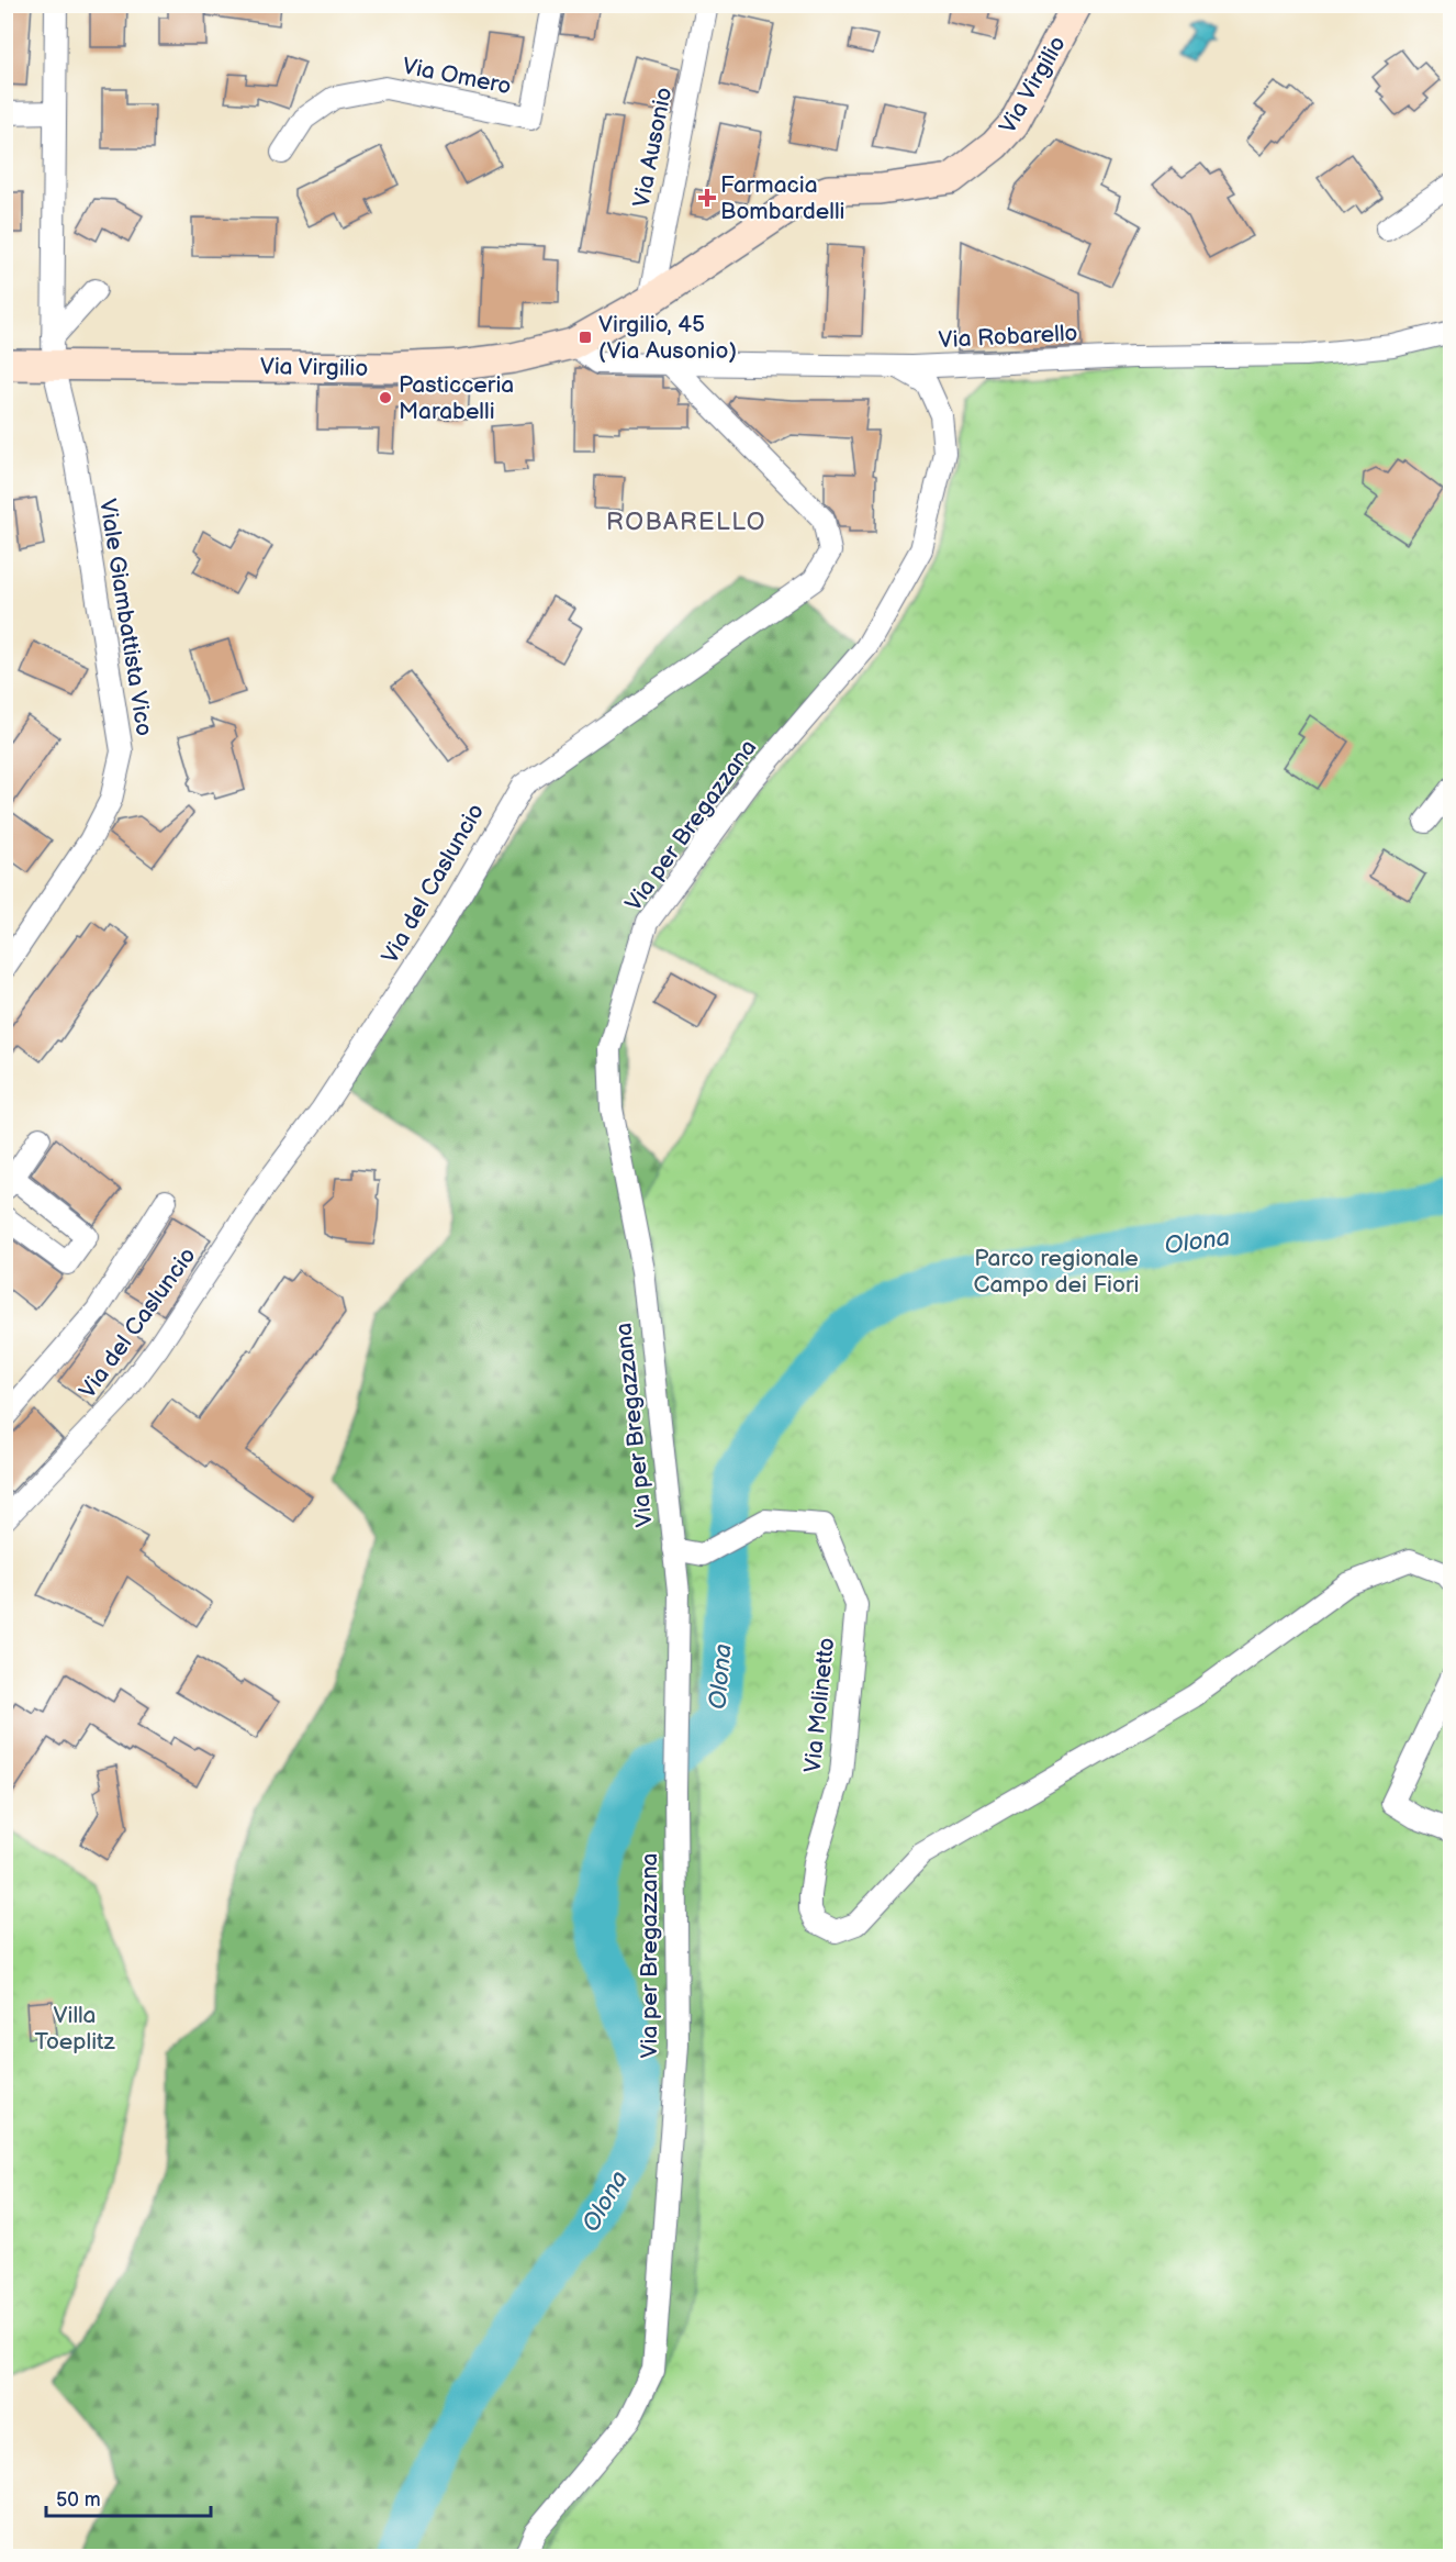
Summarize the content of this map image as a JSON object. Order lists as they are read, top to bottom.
{
  "streets": {
    "main road": ["Via Virgilio"],
    "street": [
      "Via Omero",
      "Via Ausonio",
      "Via Robarello",
      "Viale Giambattista Vico",
      "Via per Bregazzana",
      "Via del Casluncio",
      "Via Molinetto"
    ]
  },
  "crossings": [
    ["Via Virgilio", "Via Ausonio"],
    ["Via Virgilio", "Via Robarello"],
    ["Via Virgilio", "Viale Giambattista Vico"],
    ["Via Robarello", "Via per Bregazzana"],
    ["Via Robarello", "Via del Casluncio"],
    ["Via per Bregazzana", "Via Molinetto"]
  ],
  "districts": ["ROBARELLO"],
  "water": ["Olona"],
  "parks": ["Parco regionale Campo dei Fiori", "Villa Toeplitz"],
  "places": {
    "health": ["Farmacia Bombardelli"],
    "transit": ["Virgilio, 45 (Via Ausonio)"],
    "other": ["Pasticceria Marabelli"]
  },
  "scale_bar": "50 m"
}
